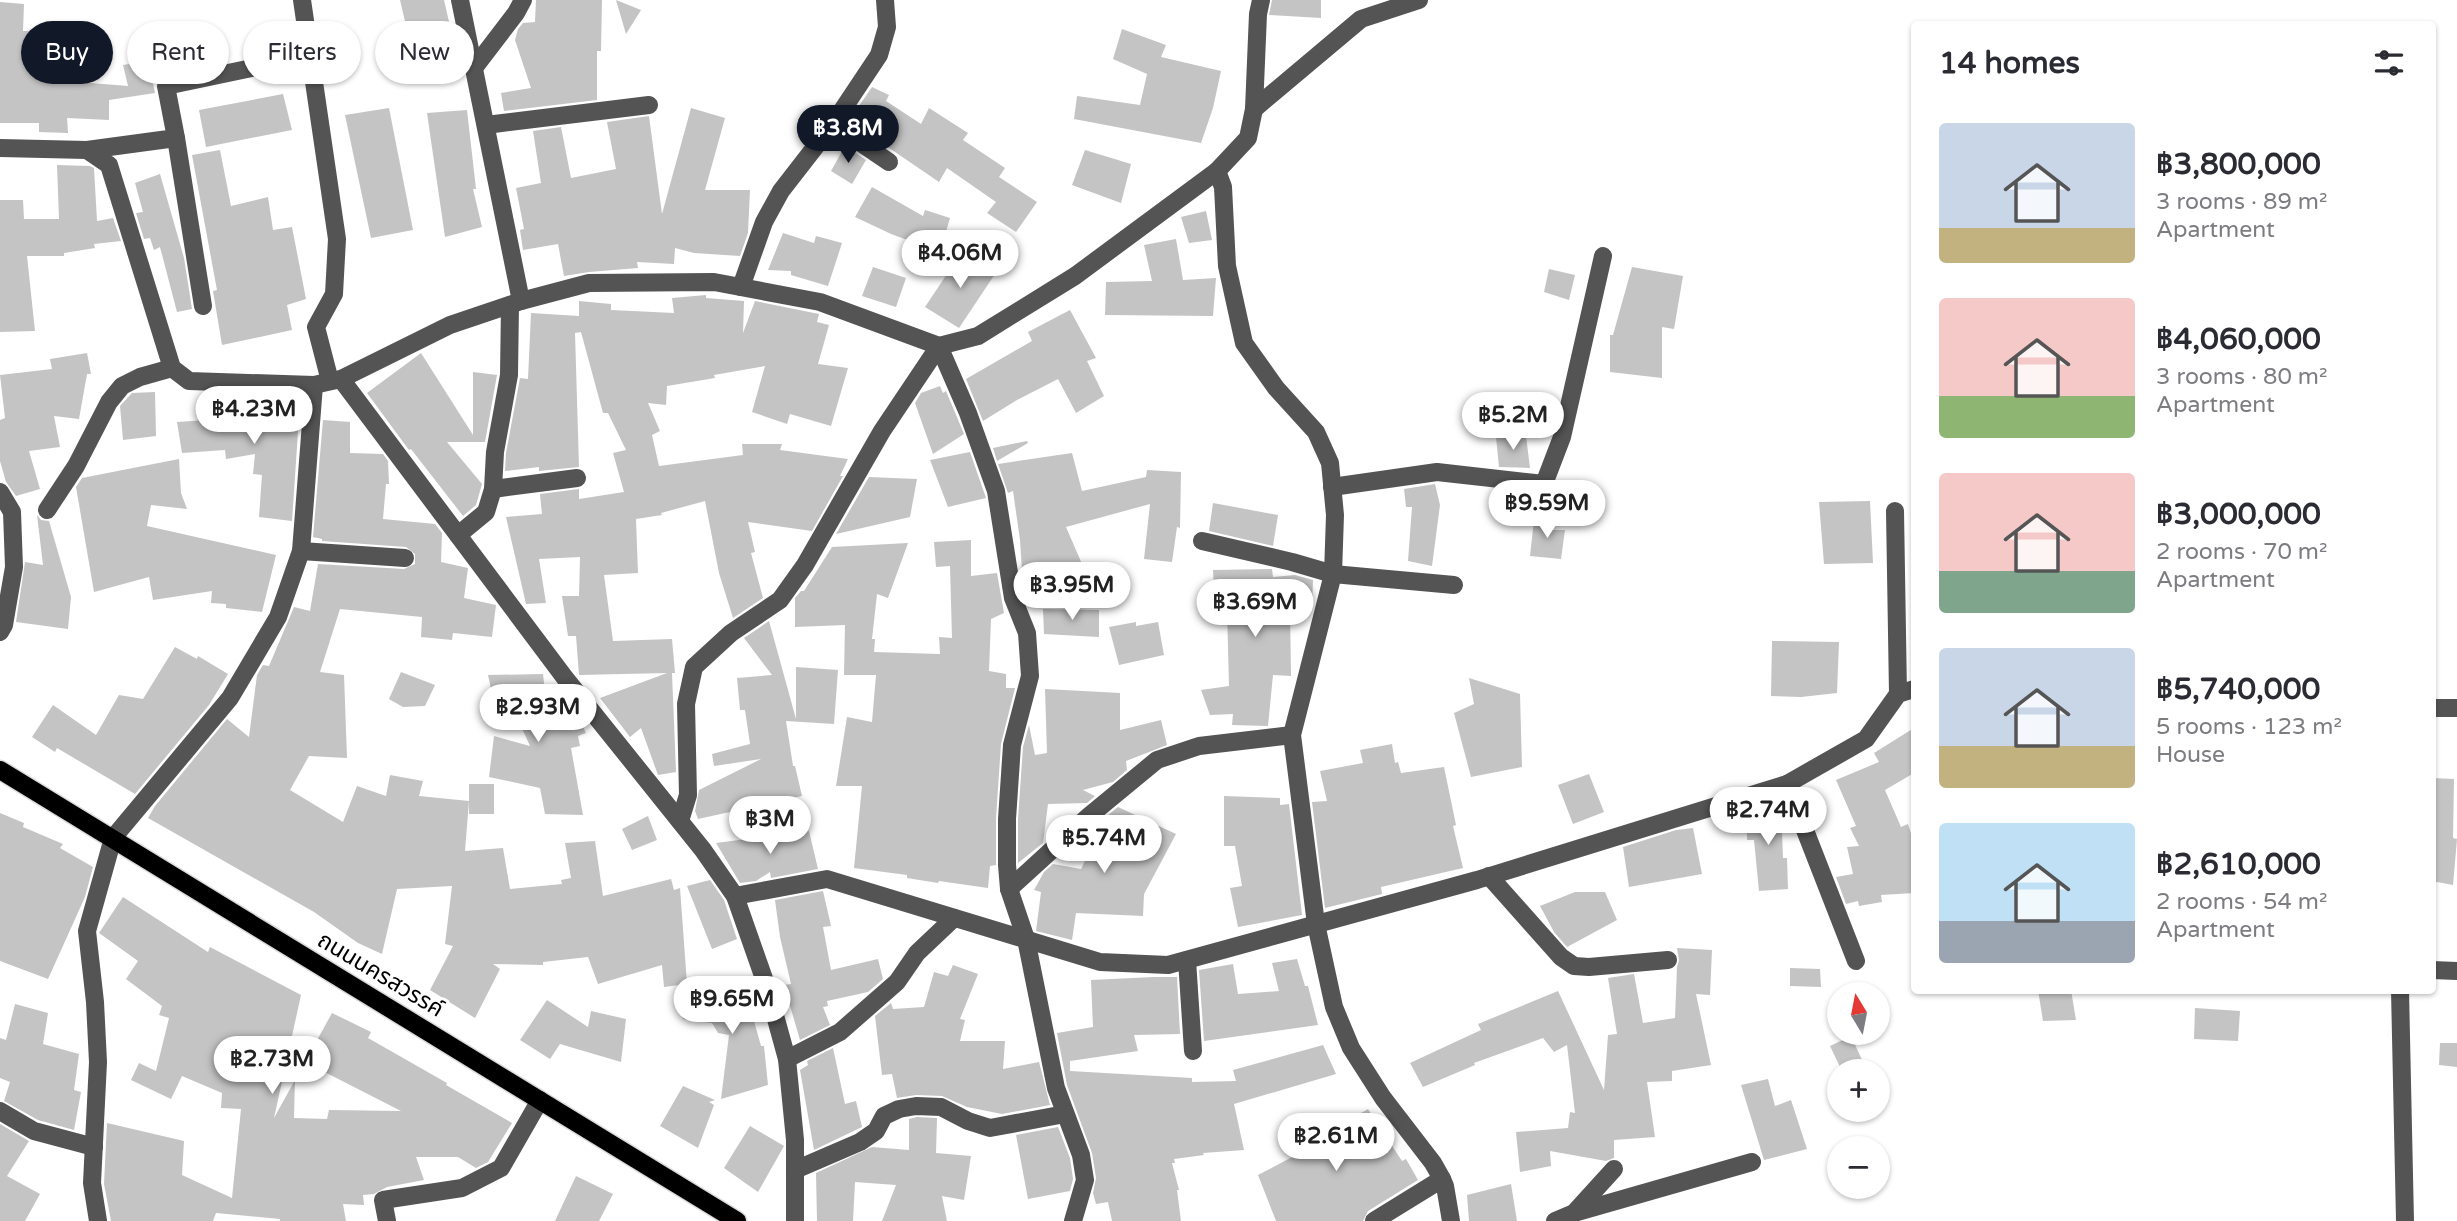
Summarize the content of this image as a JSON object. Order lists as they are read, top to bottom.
{
  "streets": {
    "main road": ["ถนนนครสวรรค์"]
  },
  "north": "top",
  "page": {
    "chip": [
      "Buy",
      "Rent",
      "Filters",
      "New"
    ],
    "heading": "14 homes",
    "price": [
      "฿3.8M",
      "฿4.06M",
      "฿4.23M",
      "฿5.2M",
      "฿9.59M",
      "฿3.95M",
      "฿3.69M",
      "฿2.93M",
      "฿2.74M",
      "฿3M",
      "฿5.74M",
      "฿9.65M",
      "฿2.73M",
      "฿2.61M"
    ],
    "list": [
      {
        "name": "฿3,800,000",
        "note": "3 rooms · 89 m² · Apartment"
      },
      {
        "name": "฿4,060,000",
        "note": "3 rooms · 80 m² · Apartment"
      },
      {
        "name": "฿3,000,000",
        "note": "2 rooms · 70 m² · Apartment"
      },
      {
        "name": "฿5,740,000",
        "note": "5 rooms · 123 m² · House"
      },
      {
        "name": "฿2,610,000",
        "note": "2 rooms · 54 m² · Apartment"
      }
    ],
    "map_buttons": ["+", "−"]
  }
}
